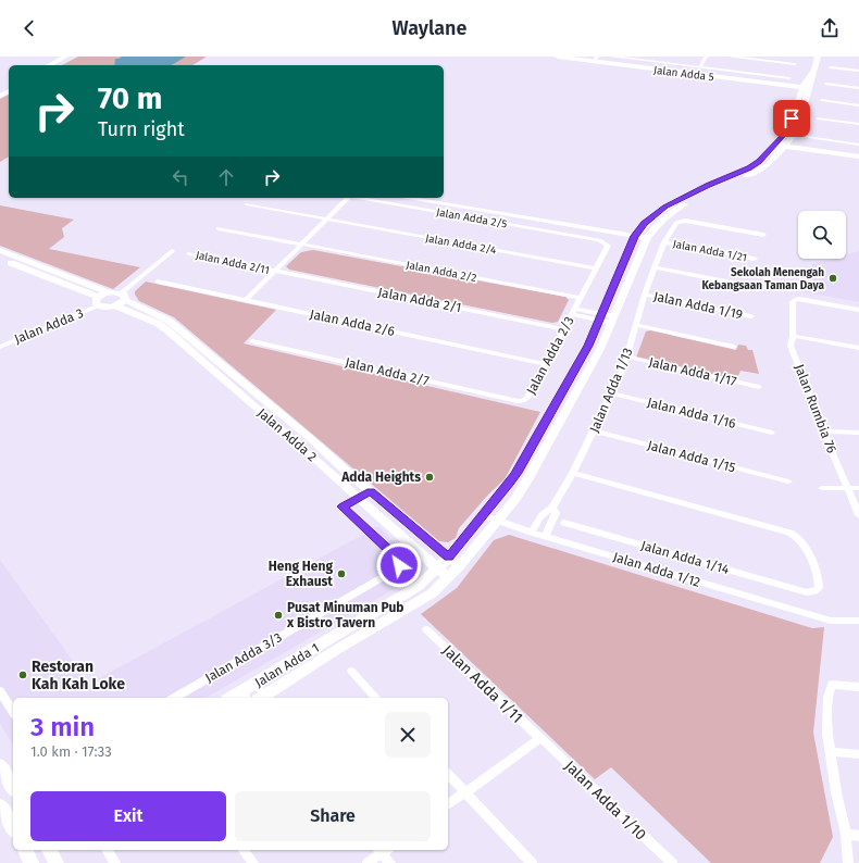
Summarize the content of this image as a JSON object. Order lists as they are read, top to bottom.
{
  "streets": {
    "street": [
      "Jalan Adda 5",
      "Jalan Adda 2/5",
      "Jalan Adda 2/4",
      "Jalan Adda 1/21",
      "Jalan Adda 2/11",
      "Jalan Adda 2/2",
      "Jalan Adda 2/1",
      "Jalan Adda 1/19",
      "Jalan Adda 2/6",
      "Jalan Adda 3",
      "Jalan Adda 2/3",
      "Jalan Adda 2/7",
      "Jalan Adda 1/17",
      "Jalan Adda 1/13",
      "Jalan Rumbia 76",
      "Jalan Adda 1/16",
      "Jalan Adda 2",
      "Jalan Adda 1/15",
      "Jalan Adda 1/14",
      "Jalan Adda 1/12",
      "Jalan Adda 3/3",
      "Jalan Adda 1",
      "Jalan Adda 1/11",
      "Jalan Adda 1/10"
    ]
  },
  "crossings": [
    ["Jalan Adda 2/5", "Jalan Adda 2/4"],
    ["Jalan Adda 1/21", "Jalan Adda 1/13"],
    ["Jalan Adda 2/11", "Jalan Adda 2/1"],
    ["Jalan Adda 2/2", "Jalan Adda 2/3"],
    ["Jalan Adda 2/1", "Jalan Adda 2/3"],
    ["Jalan Adda 1/19", "Jalan Adda 1/13"],
    ["Jalan Adda 2/6", "Jalan Adda 2/3"],
    ["Jalan Adda 3", "Jalan Adda 2"],
    ["Jalan Adda 2/3", "Jalan Adda 2/7"],
    ["Jalan Adda 1/17", "Jalan Adda 1/13"],
    ["Jalan Adda 1/13", "Jalan Adda 1/16"],
    ["Jalan Adda 1/13", "Jalan Adda 1/15"],
    ["Jalan Adda 1/13", "Jalan Adda 1/14"],
    ["Jalan Adda 2", "Jalan Adda 3/3"],
    ["Jalan Adda 2", "Jalan Adda 1"],
    ["Jalan Adda 1/12", "Jalan Adda 1"],
    ["Jalan Adda 1/11", "Jalan Adda 1/10"]
  ],
  "places": [
    "Sekolah Menengah Kebangsaan Taman Daya",
    "Adda Heights",
    "Heng Heng Exhaust",
    "Pusat Minuman Pub x Bistro Tavern",
    "Restoran Kah Kah Loke"
  ],
  "page": {
    "header": "Waylane",
    "turn": ["70 m", "Turn right"],
    "heading": ["3 min", "1.0 km · 17:33"],
    "buttons": ["Exit", "Share"]
  }
}
